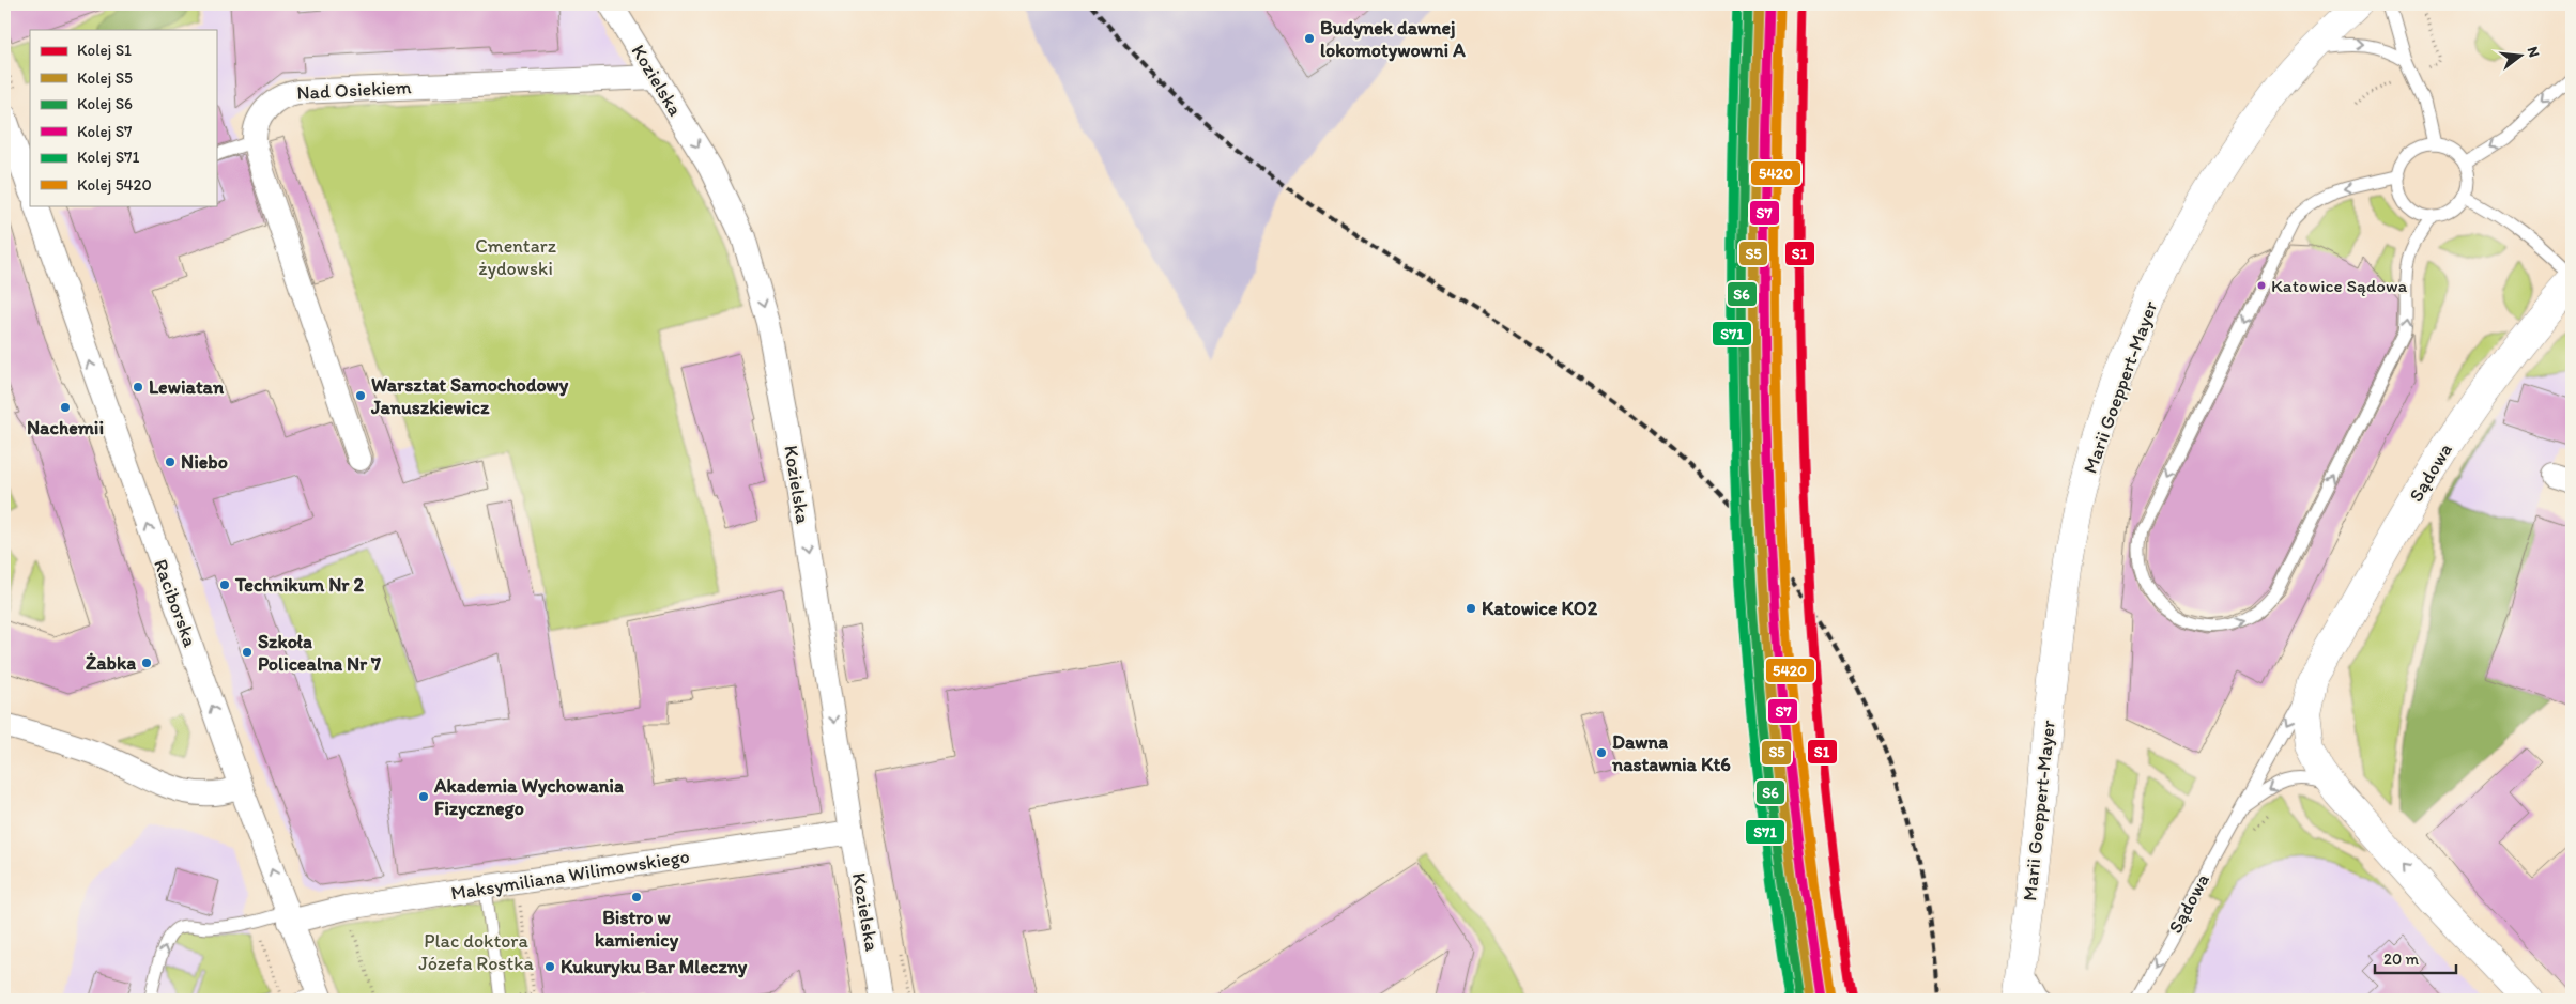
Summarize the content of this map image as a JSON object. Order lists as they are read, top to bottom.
{
  "streets": {
    "main road": ["Marii Goeppert-Mayer", "Sądowa"],
    "street": [
      "Kozielska",
      "Nad Osiekiem",
      "Raciborska",
      "Maksymiliana Wilimowskiego"
    ]
  },
  "crossings": [
    ["Kozielska", "Nad Osiekiem"],
    ["Kozielska", "Maksymiliana Wilimowskiego"],
    ["Raciborska", "Maksymiliana Wilimowskiego"]
  ],
  "one_way": ["Kozielska", "Raciborska"],
  "parks": ["Cmentarz żydowski", "Plac doktora Józefa Rostka"],
  "places": [
    "Budynek dawnej lokomotywowni A",
    "Katowice Sądowa",
    "Lewiatan",
    "Warsztat Samochodowy Januszkiewicz",
    "Nachemii",
    "Niebo",
    "Technikum Nr 2",
    "Katowice KO2",
    "Szkoła Policealna Nr 7",
    "Żabka",
    "Dawna nastawnia Kt6",
    "Akademia Wychowania Fizycznego",
    "Bistro w kamienicy",
    "Kukuryku Bar Mleczny"
  ],
  "lines": [
    "rail line S1",
    "rail line S5",
    "rail line S6",
    "rail line S7",
    "rail line S71",
    "rail line 5420"
  ],
  "legend": [
    "Kolej S1",
    "Kolej S5",
    "Kolej S6",
    "Kolej S7",
    "Kolej S71",
    "Kolej 5420"
  ],
  "scale_bar": "20 m",
  "north": "right"
}
